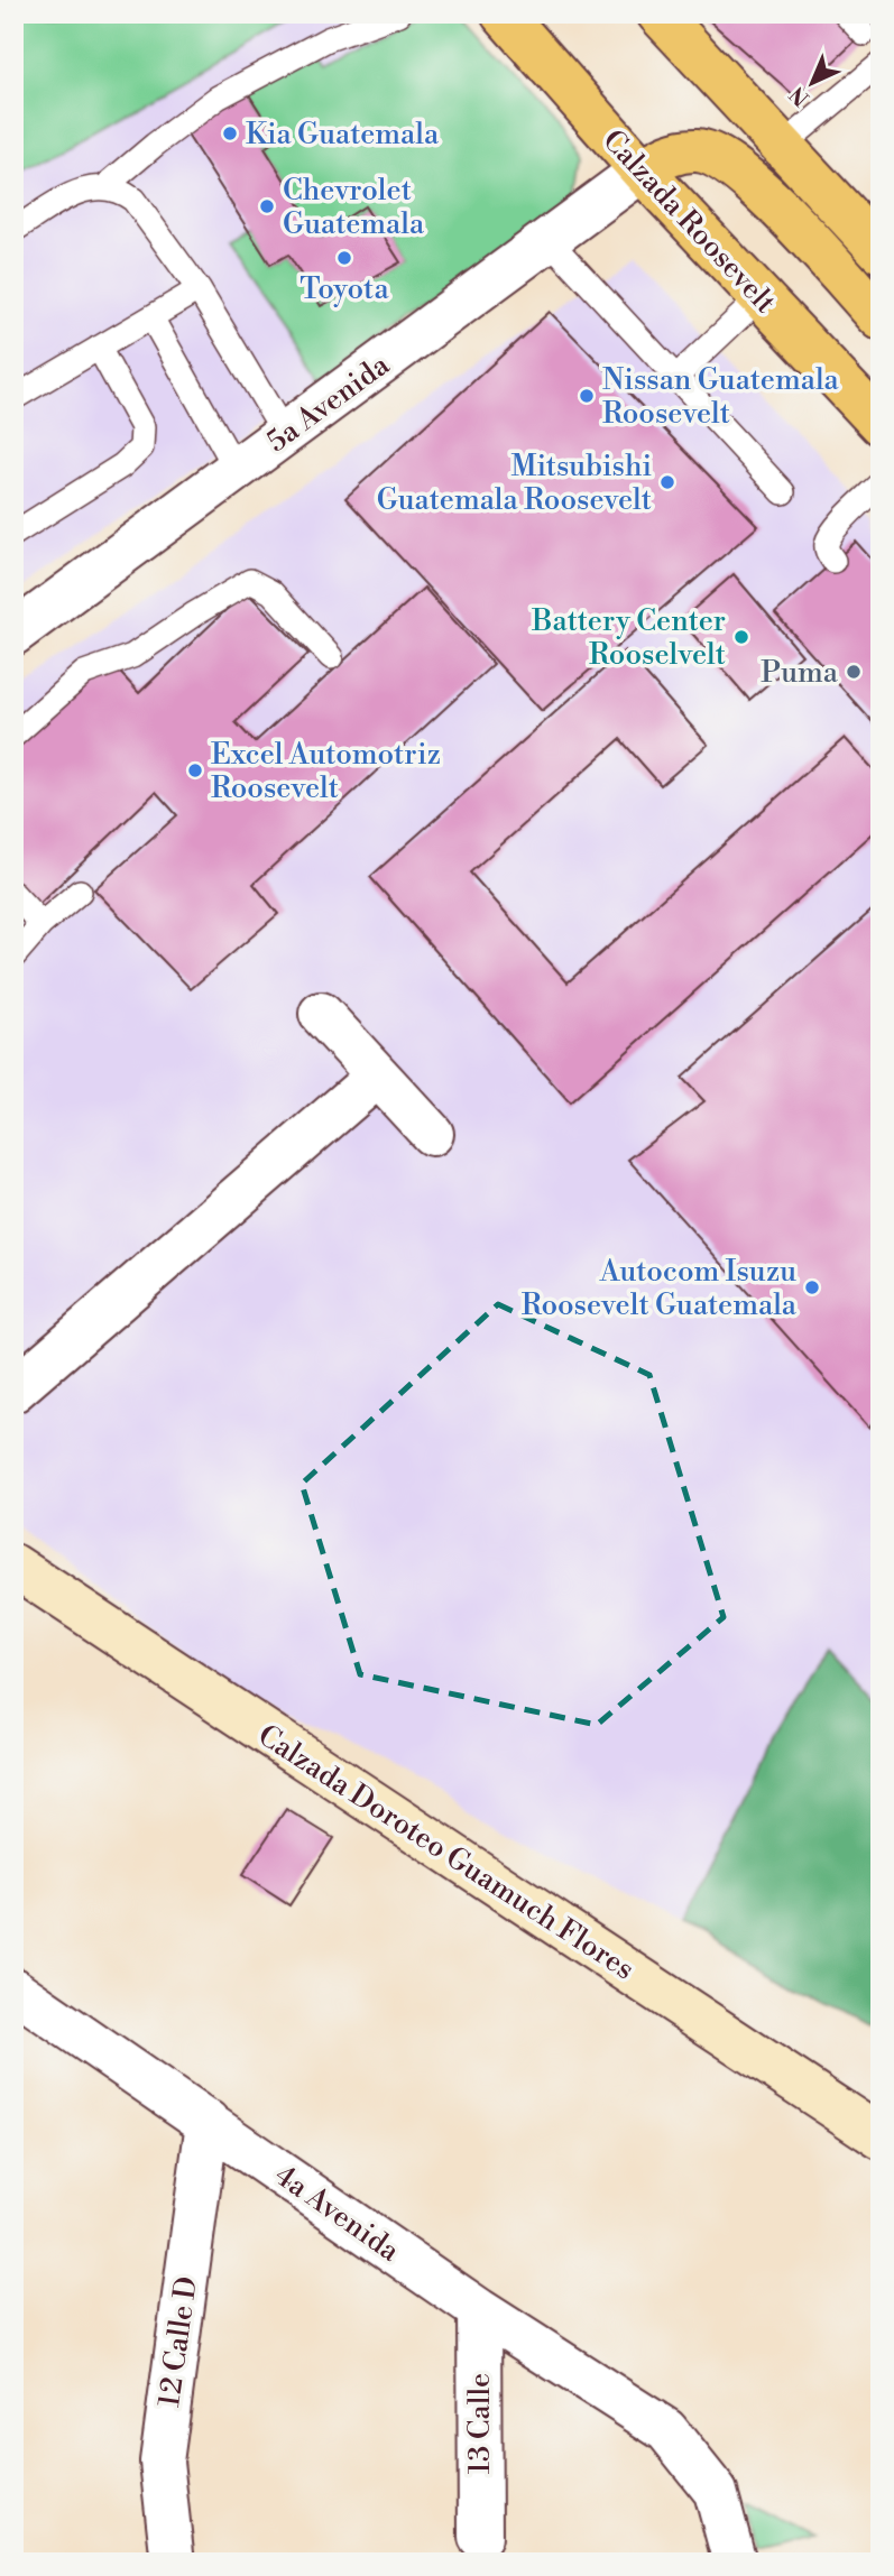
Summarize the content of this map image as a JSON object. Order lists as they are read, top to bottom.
{
  "streets": {
    "highway": ["Calzada Roosevelt"],
    "main road": ["Calzada Doroteo Guamuch Flores"],
    "street": [
      "5a Avenida",
      "4a Avenida",
      "12 Calle D",
      "13 Calle"
    ]
  },
  "crossings": [
    ["Calzada Roosevelt", "5a Avenida"],
    ["4a Avenida", "12 Calle D"],
    ["4a Avenida", "13 Calle"]
  ],
  "places": [
    "Kia Guatemala",
    "Chevrolet Guatemala",
    "Toyota",
    "Nissan Guatemala Roosevelt",
    "Mitsubishi Guatemala Roosevelt",
    "Battery Center Rooselvelt",
    "Puma",
    "Excel Automotriz Roosevelt",
    "Autocom Isuzu Roosevelt Guatemala"
  ],
  "north": "bottom left"
}
